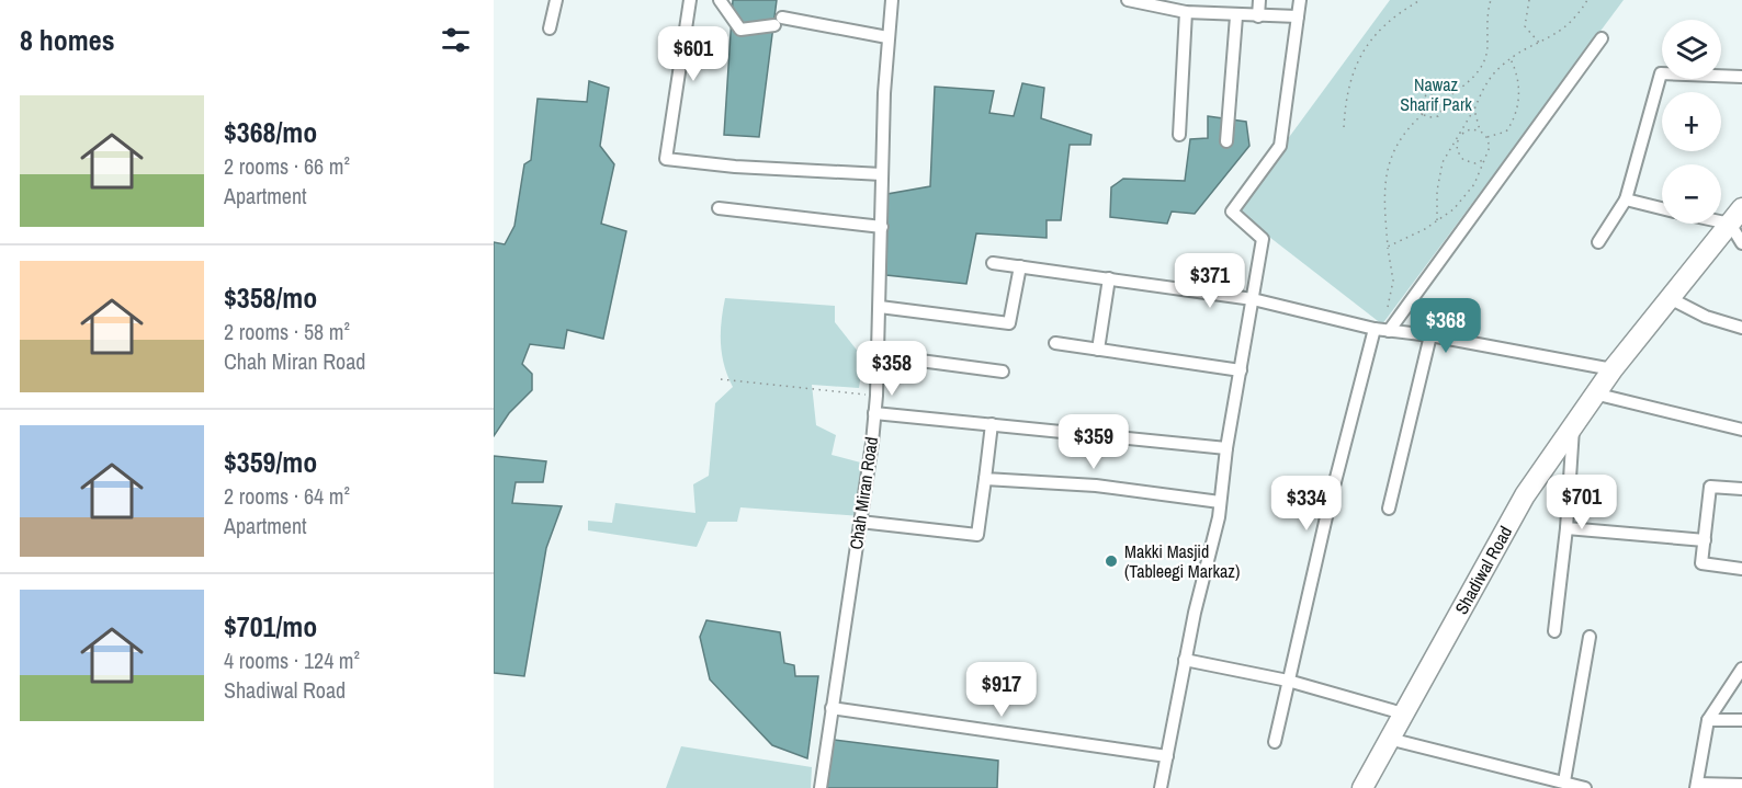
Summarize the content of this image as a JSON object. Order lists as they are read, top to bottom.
{
  "streets": {
    "main road": ["Shadiwal Road"],
    "street": ["Chah Miran Road"]
  },
  "parks": ["Nawaz Sharif Park"],
  "places": ["Makki Masjid (Tableegi Markaz)"],
  "page": {
    "heading": "8 homes",
    "map_buttons": ["+", "−"],
    "price": [
      "$601",
      "$371",
      "$368",
      "$358",
      "$359",
      "$701",
      "$334",
      "$917"
    ],
    "list": [
      {
        "name": "$368/mo",
        "note": "2 rooms · 66 m² · Apartment"
      },
      {
        "name": "$358/mo",
        "note": "2 rooms · 58 m² · Chah Miran Road"
      },
      {
        "name": "$359/mo",
        "note": "2 rooms · 64 m² · Apartment"
      },
      {
        "name": "$701/mo",
        "note": "4 rooms · 124 m² · Shadiwal Road"
      }
    ]
  }
}
